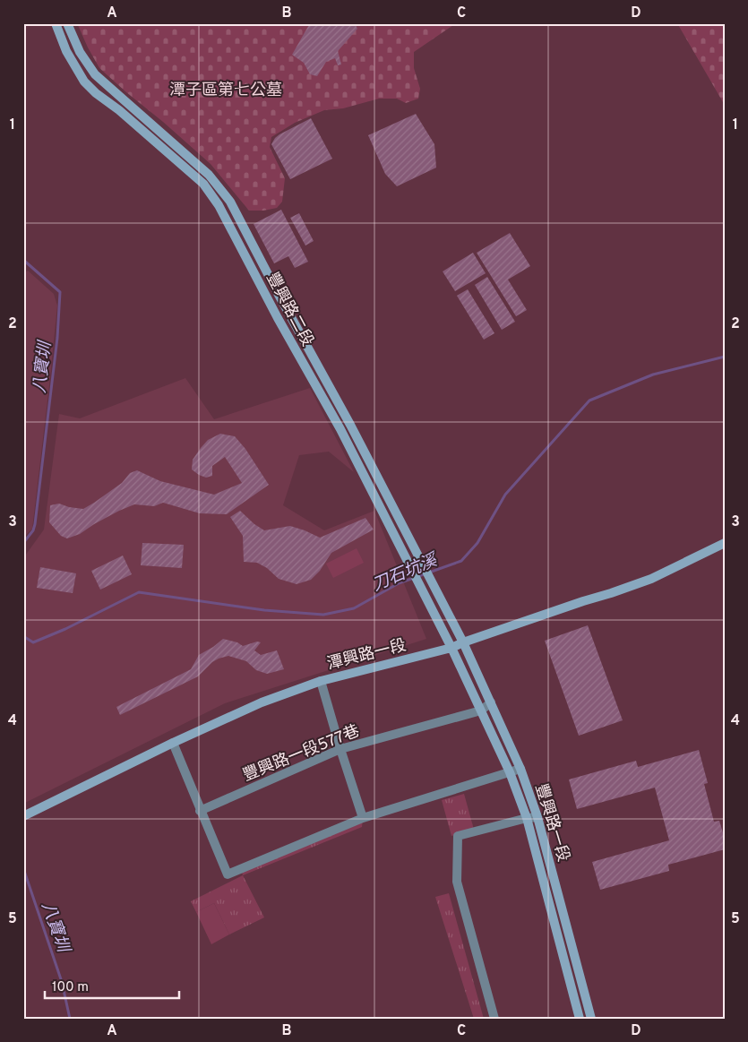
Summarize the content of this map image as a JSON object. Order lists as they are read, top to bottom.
{
  "streets": {
    "street": [
      "豐興路二段",
      "潭興路一段",
      "豐興路一段577巷",
      "豐興路一段"
    ]
  },
  "crossings": [
    ["豐興路二段", "潭興路一段"],
    ["豐興路二段", "豐興路一段"],
    ["潭興路一段", "豐興路一段"],
    ["豐興路一段577巷", "豐興路一段"]
  ],
  "water": ["八寶圳", "刀石坑溪"],
  "parks": ["潭子區第七公墓"],
  "scale_bar": "100 m",
  "grid": {
    "columns": [
      "A",
      "B",
      "C",
      "D"
    ],
    "rows": [
      "1",
      "2",
      "3",
      "4",
      "5"
    ]
  }
}
